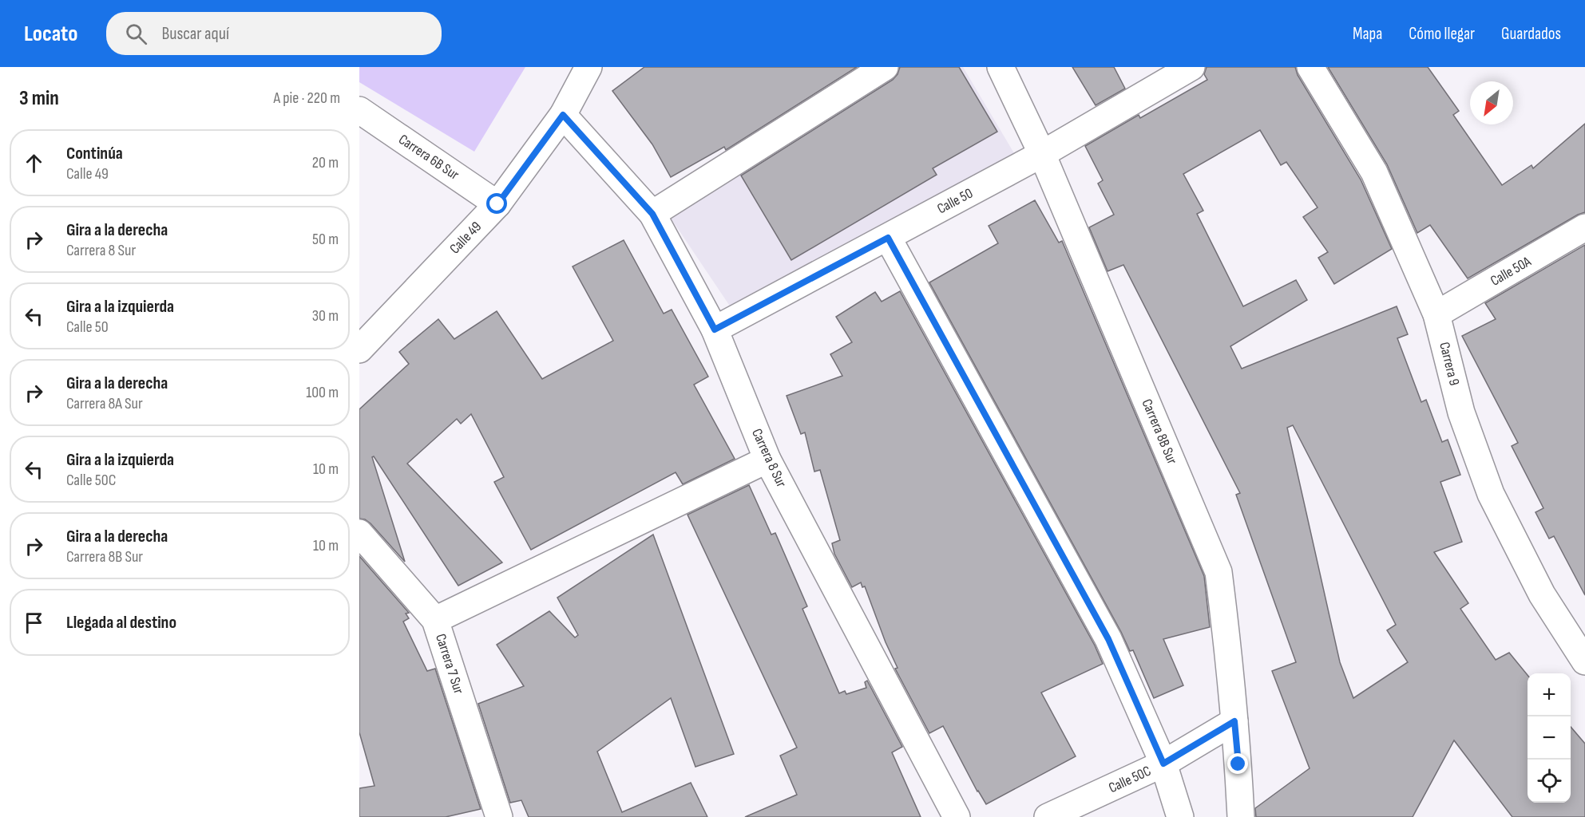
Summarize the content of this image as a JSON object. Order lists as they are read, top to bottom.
{
  "streets": {
    "street": [
      "Carrera 6B Sur",
      "Calle 50",
      "Calle 49",
      "Calle 50A",
      "Carrera 9",
      "Carrera 8B Sur",
      "Carrera 8 Sur",
      "Carrera 7 Sur",
      "Calle 50C"
    ]
  },
  "crossings": [
    ["Carrera 6B Sur", "Calle 49"],
    ["Calle 50", "Carrera 8B Sur"],
    ["Calle 50", "Carrera 8 Sur"],
    ["Calle 49", "Carrera 8 Sur"],
    ["Calle 50A", "Carrera 9"],
    ["Carrera 8B Sur", "Calle 50C"]
  ],
  "north": "bottom left",
  "page": {
    "header": "Locato",
    "search": "Buscar aquí",
    "nav": ["Mapa", "Cómo llegar", "Guardados"],
    "heading": ["3 min", "A pie · 220 m"],
    "list": [
      ["Continúa", "Calle 49", "20 m"],
      ["Gira a la derecha", "Carrera 8 Sur", "50 m"],
      ["Gira a la izquierda", "Calle 50", "30 m"],
      ["Gira a la derecha", "Carrera 8A Sur", "100 m"],
      ["Gira a la izquierda", "Calle 50C", "10 m"],
      ["Gira a la derecha", "Carrera 8B Sur", "10 m"],
      "Llegada al destino"
    ],
    "map_buttons": ["+", "−"]
  }
}
